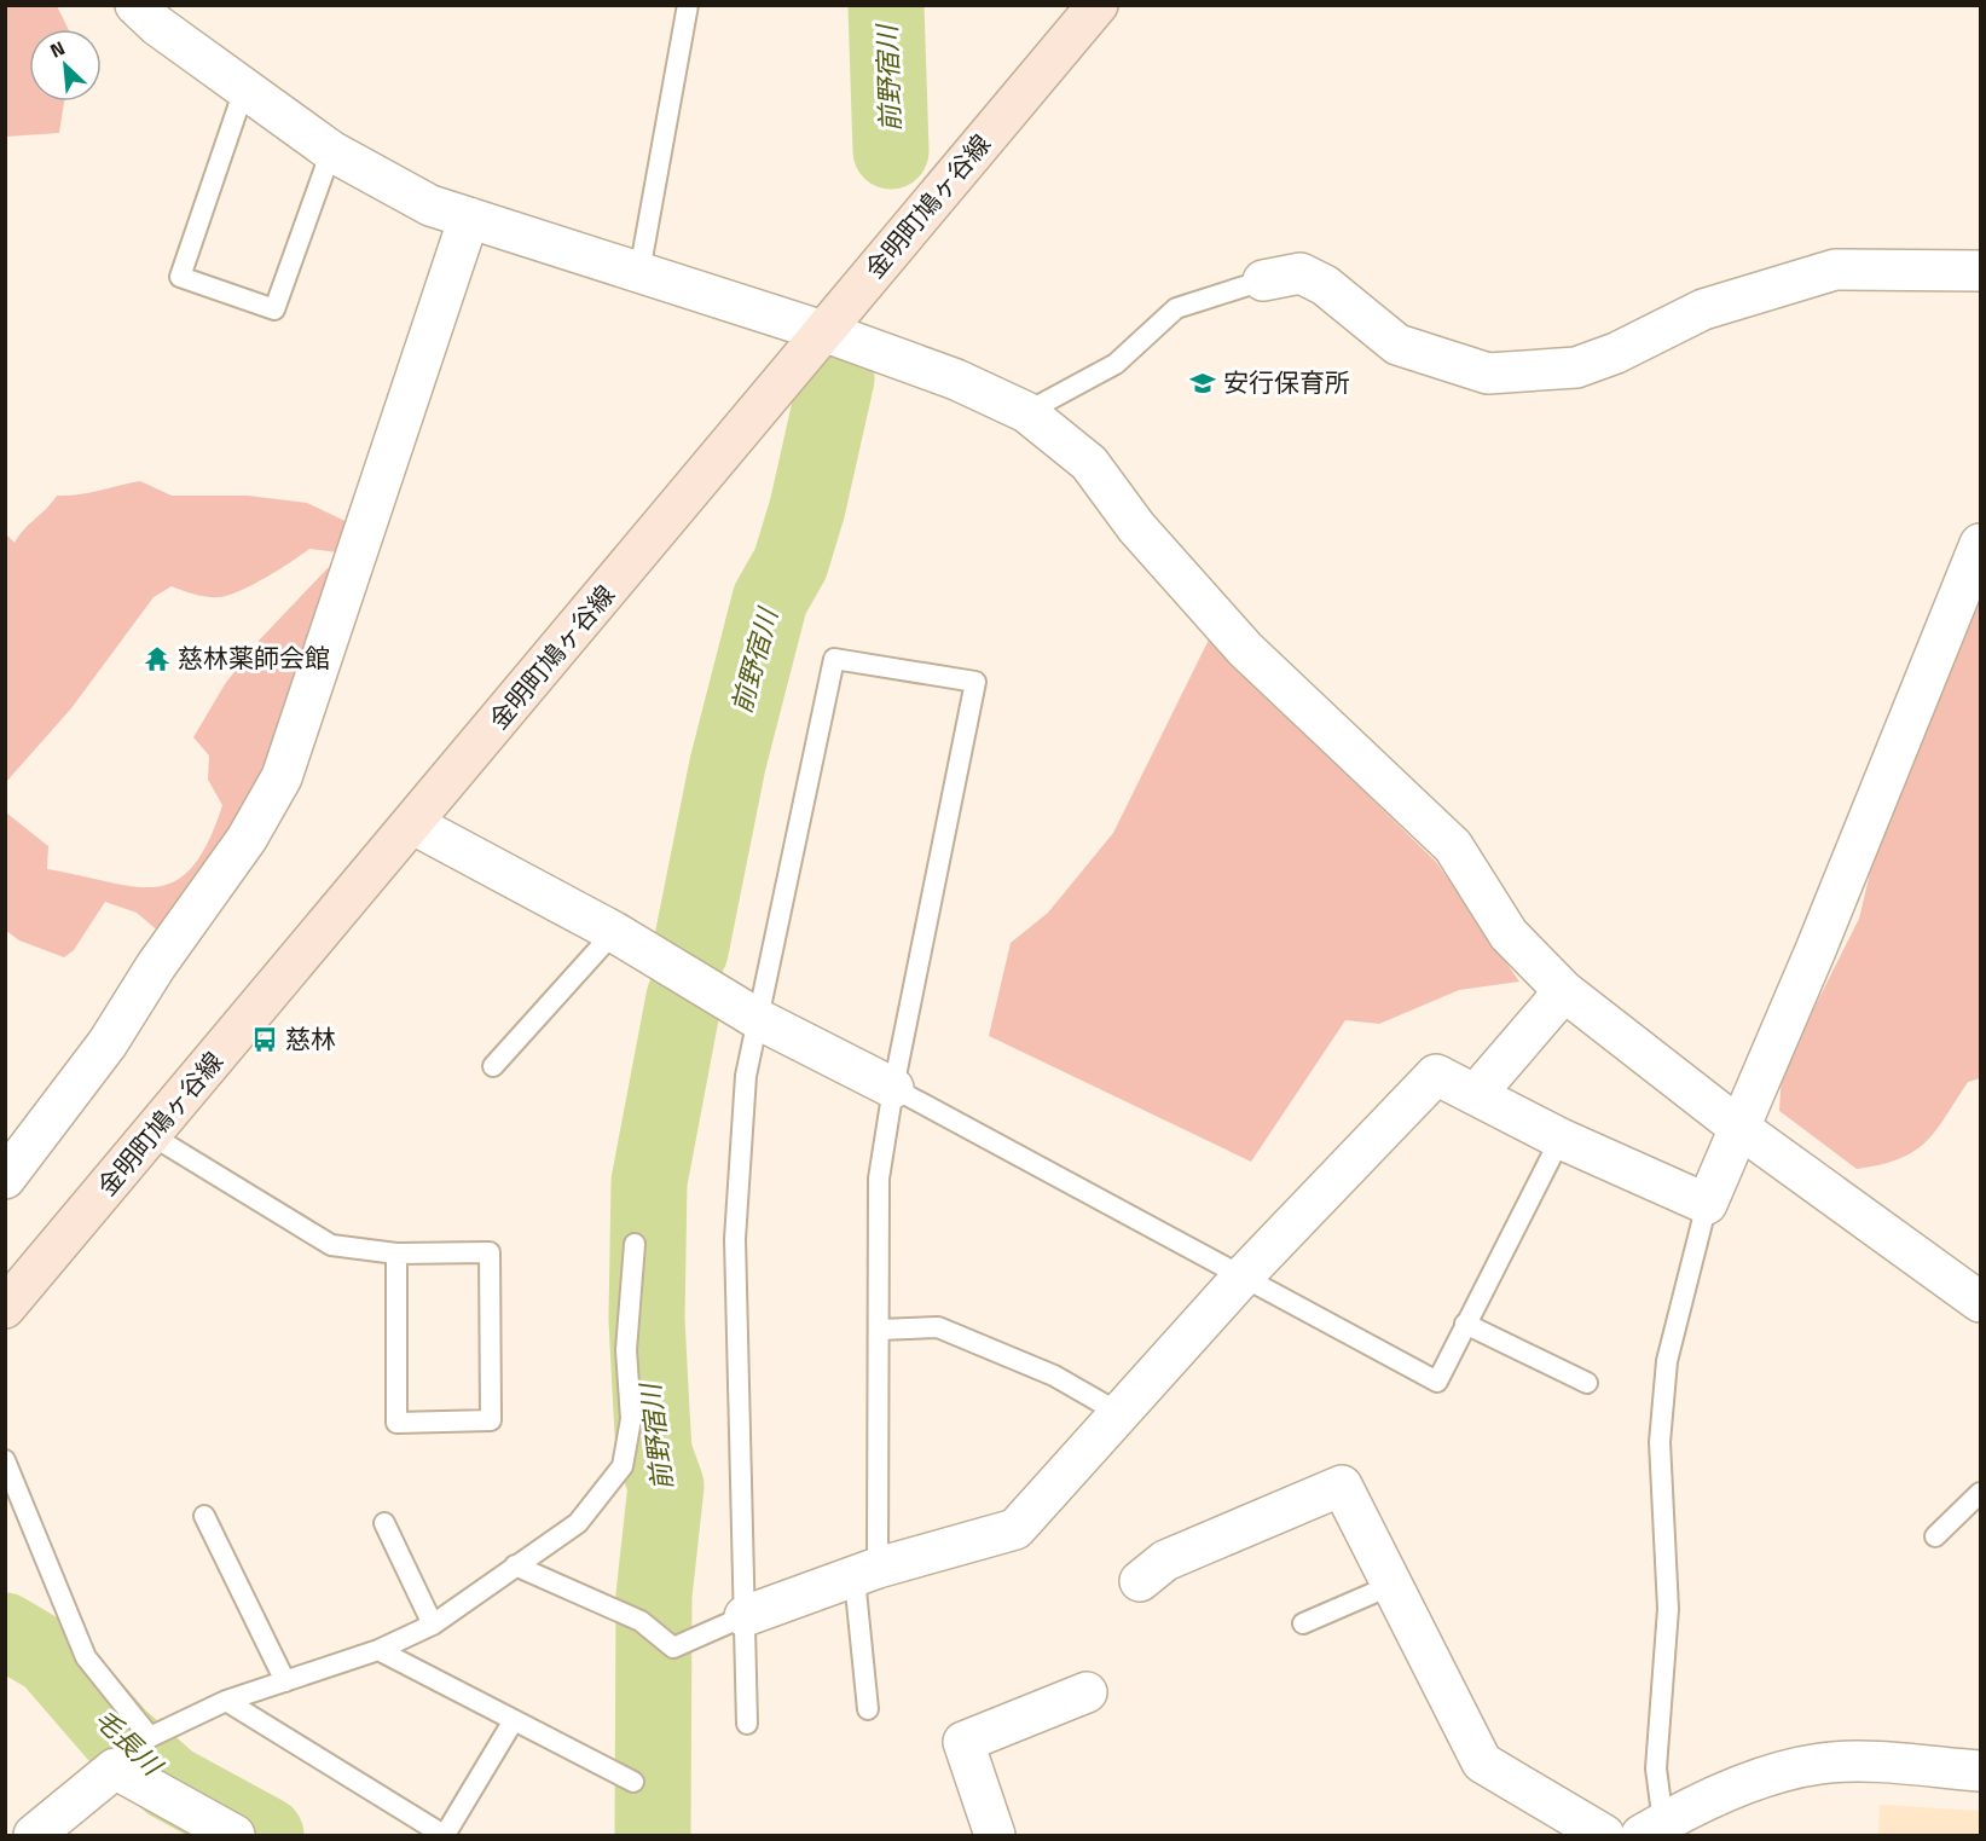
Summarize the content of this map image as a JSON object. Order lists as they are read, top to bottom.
{
  "streets": {
    "main road": ["金明町鳩ヶ谷線"]
  },
  "water": ["前野宿川", "毛長川"],
  "places": {
    "school or university": ["安行保育所"],
    "temple": ["慈林薬師会館"],
    "bus stop": ["慈林"]
  },
  "north": "top left"
}
